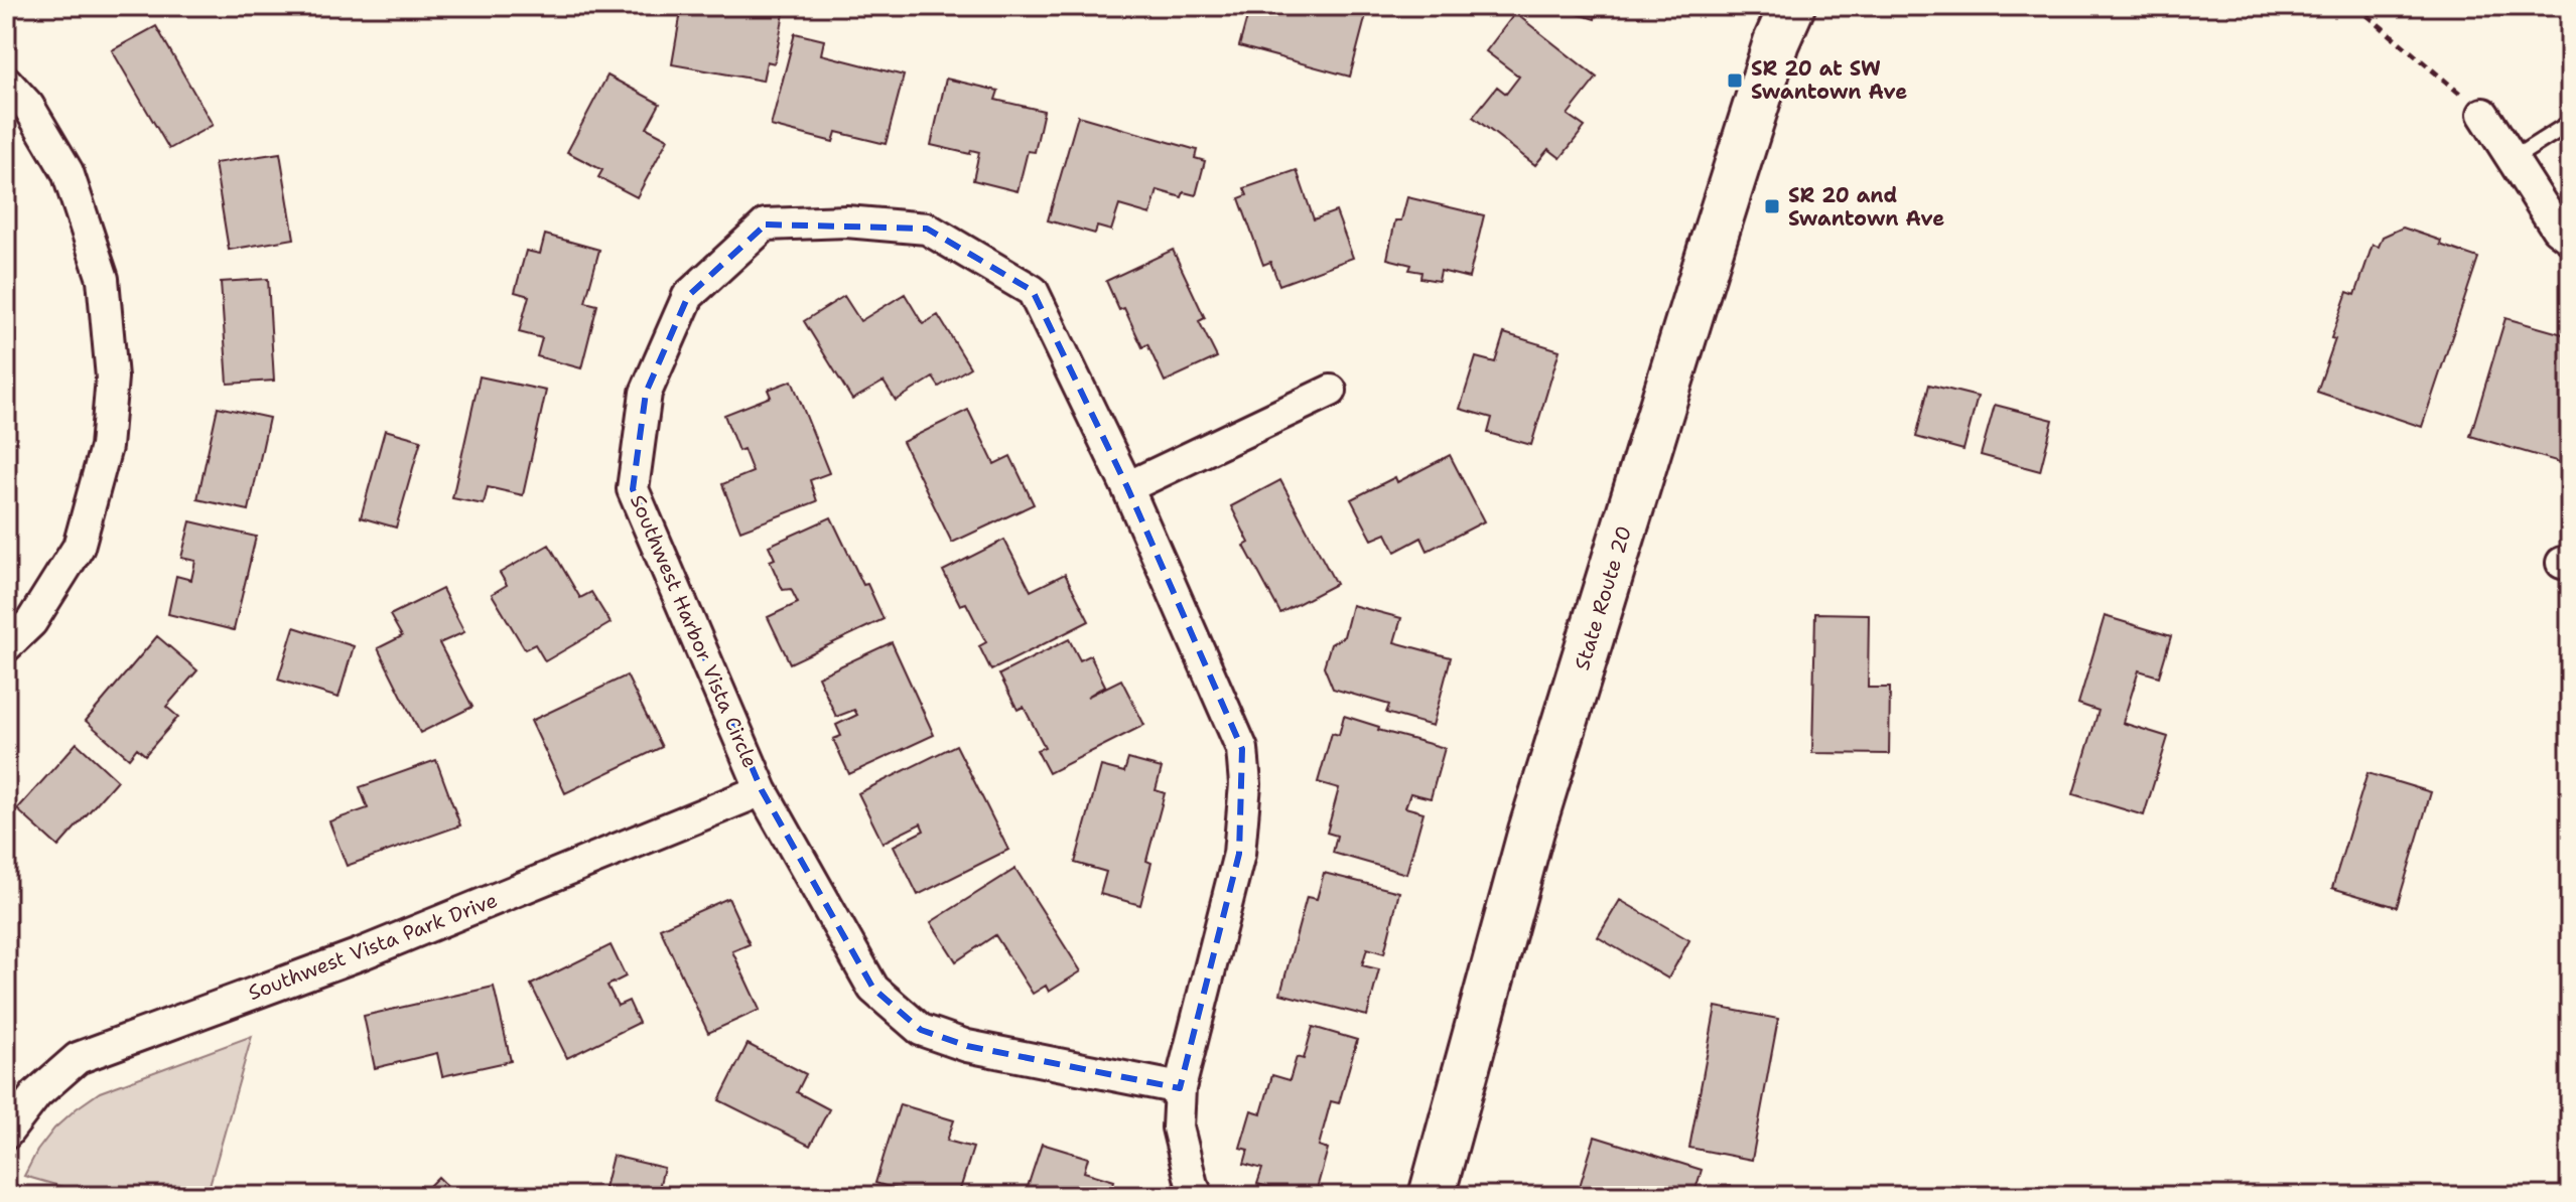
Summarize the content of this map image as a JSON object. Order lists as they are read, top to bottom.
{
  "streets": {
    "main road": ["State Route 20"],
    "street": ["Southwest Harbor Vista Circle", "Southwest Vista Park Drive"]
  },
  "crossings": [
    ["Southwest Harbor Vista Circle", "Southwest Vista Park Drive"]
  ],
  "places": {
    "transit": ["SR 20 at SW Swantown Ave", "SR 20 and Swantown Ave"]
  }
}
